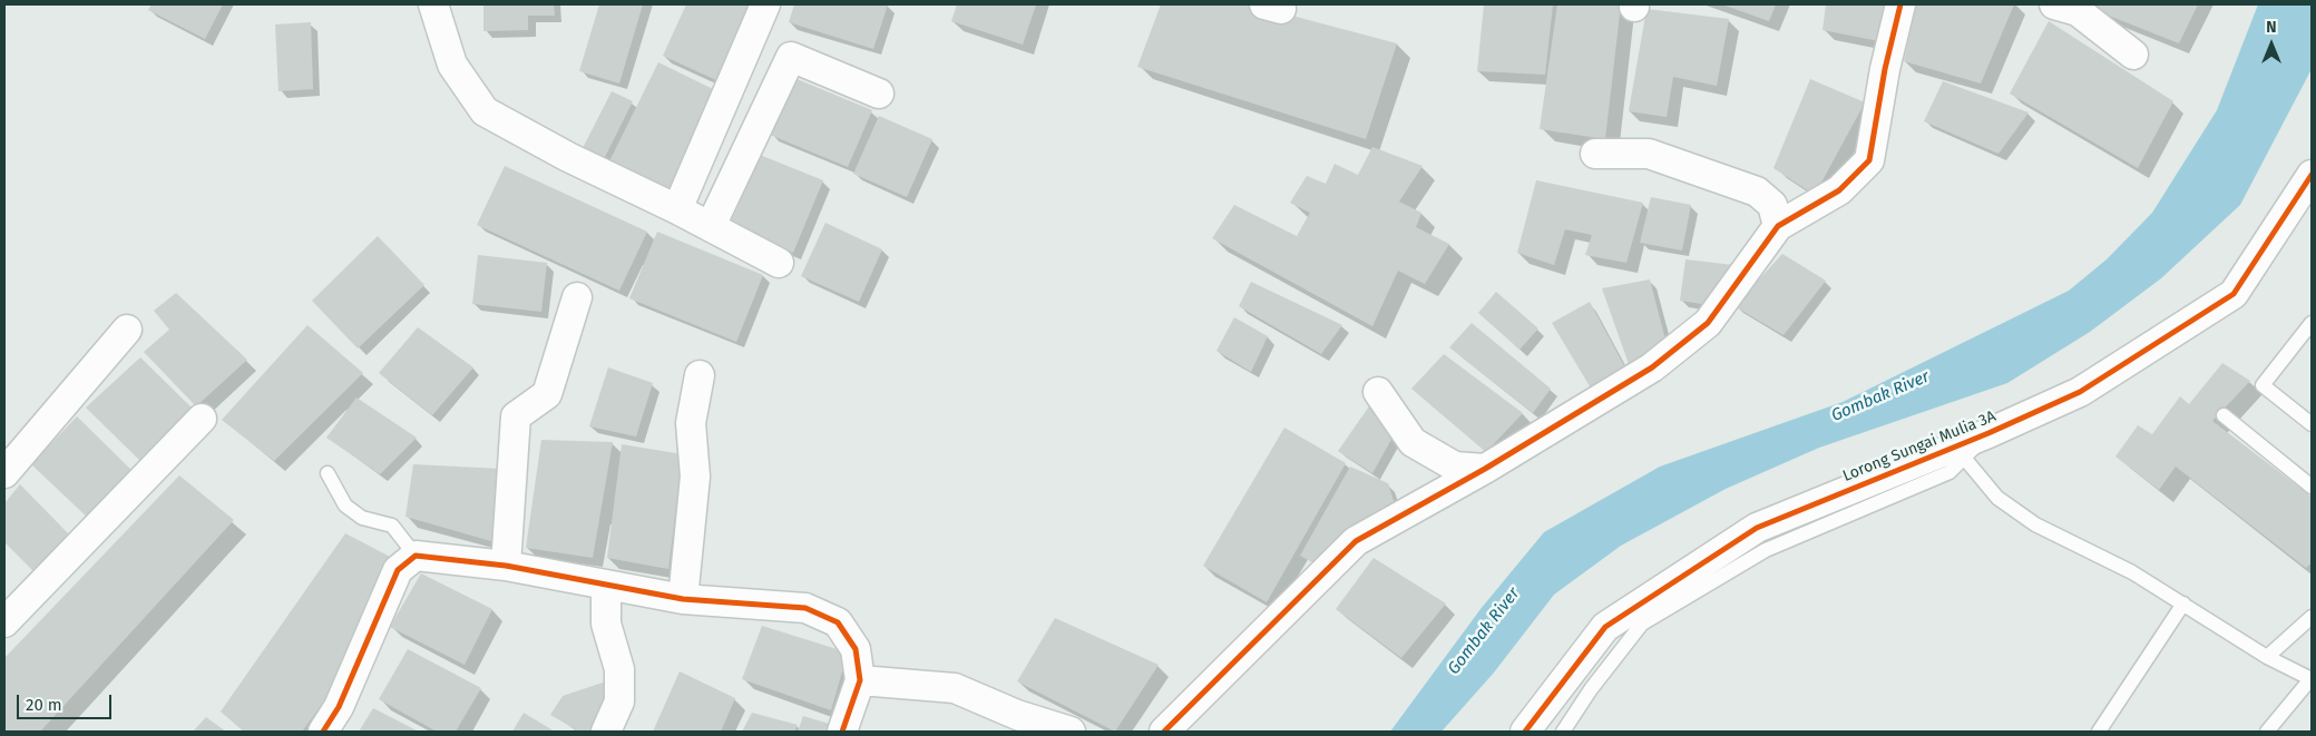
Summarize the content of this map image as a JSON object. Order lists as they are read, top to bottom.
{
  "streets": {
    "street": ["Lorong Sungai Mulia 3A"]
  },
  "water": ["Gombak River"],
  "scale_bar": "20 m",
  "north": "top"
}
